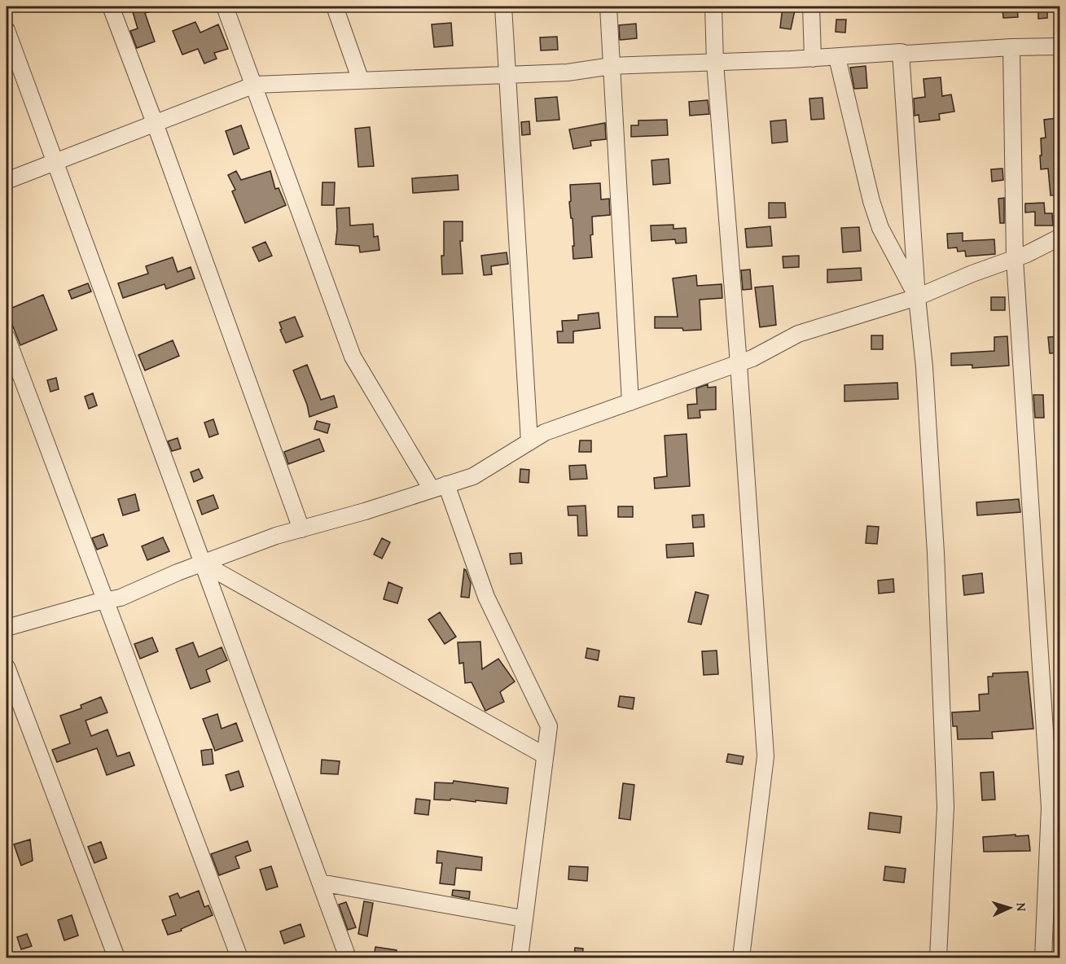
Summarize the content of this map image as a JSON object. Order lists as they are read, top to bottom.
{
  "north": "right"
}
